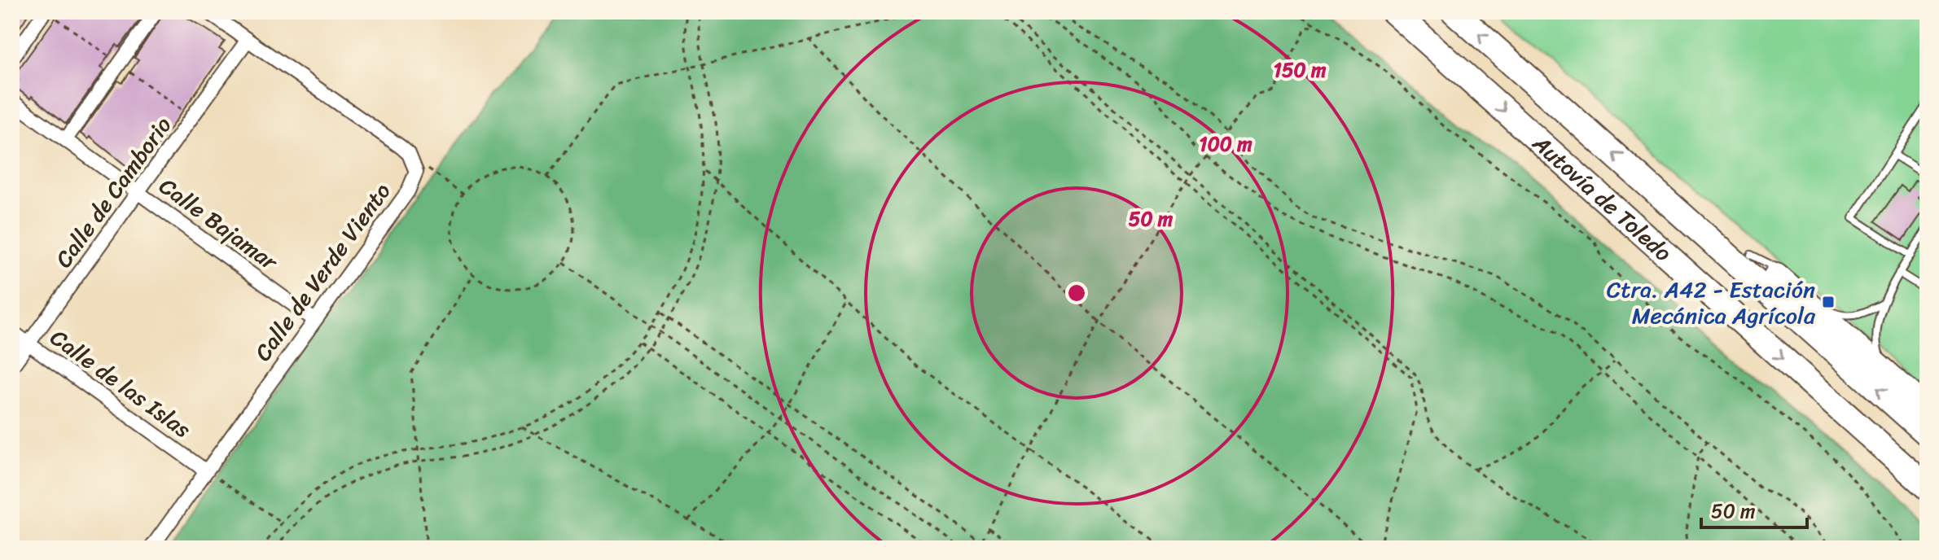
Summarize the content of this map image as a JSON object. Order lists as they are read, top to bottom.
{
  "streets": {
    "highway": ["Autovía de Toledo"],
    "street": [
      "Calle de Camborio",
      "Calle Bajamar",
      "Calle de Verde Viento",
      "Calle de las Islas"
    ]
  },
  "crossings": [
    ["Calle de Camborio", "Calle Bajamar"],
    ["Calle de Camborio", "Calle de las Islas"],
    ["Calle Bajamar", "Calle de Verde Viento"],
    ["Calle de Verde Viento", "Calle de las Islas"]
  ],
  "places": {
    "transit": ["Ctra. A42 - Estación Mecánica Agrícola"]
  },
  "scale_bar": "50 m",
  "rings": ["150 m", "100 m", "50 m"]
}
